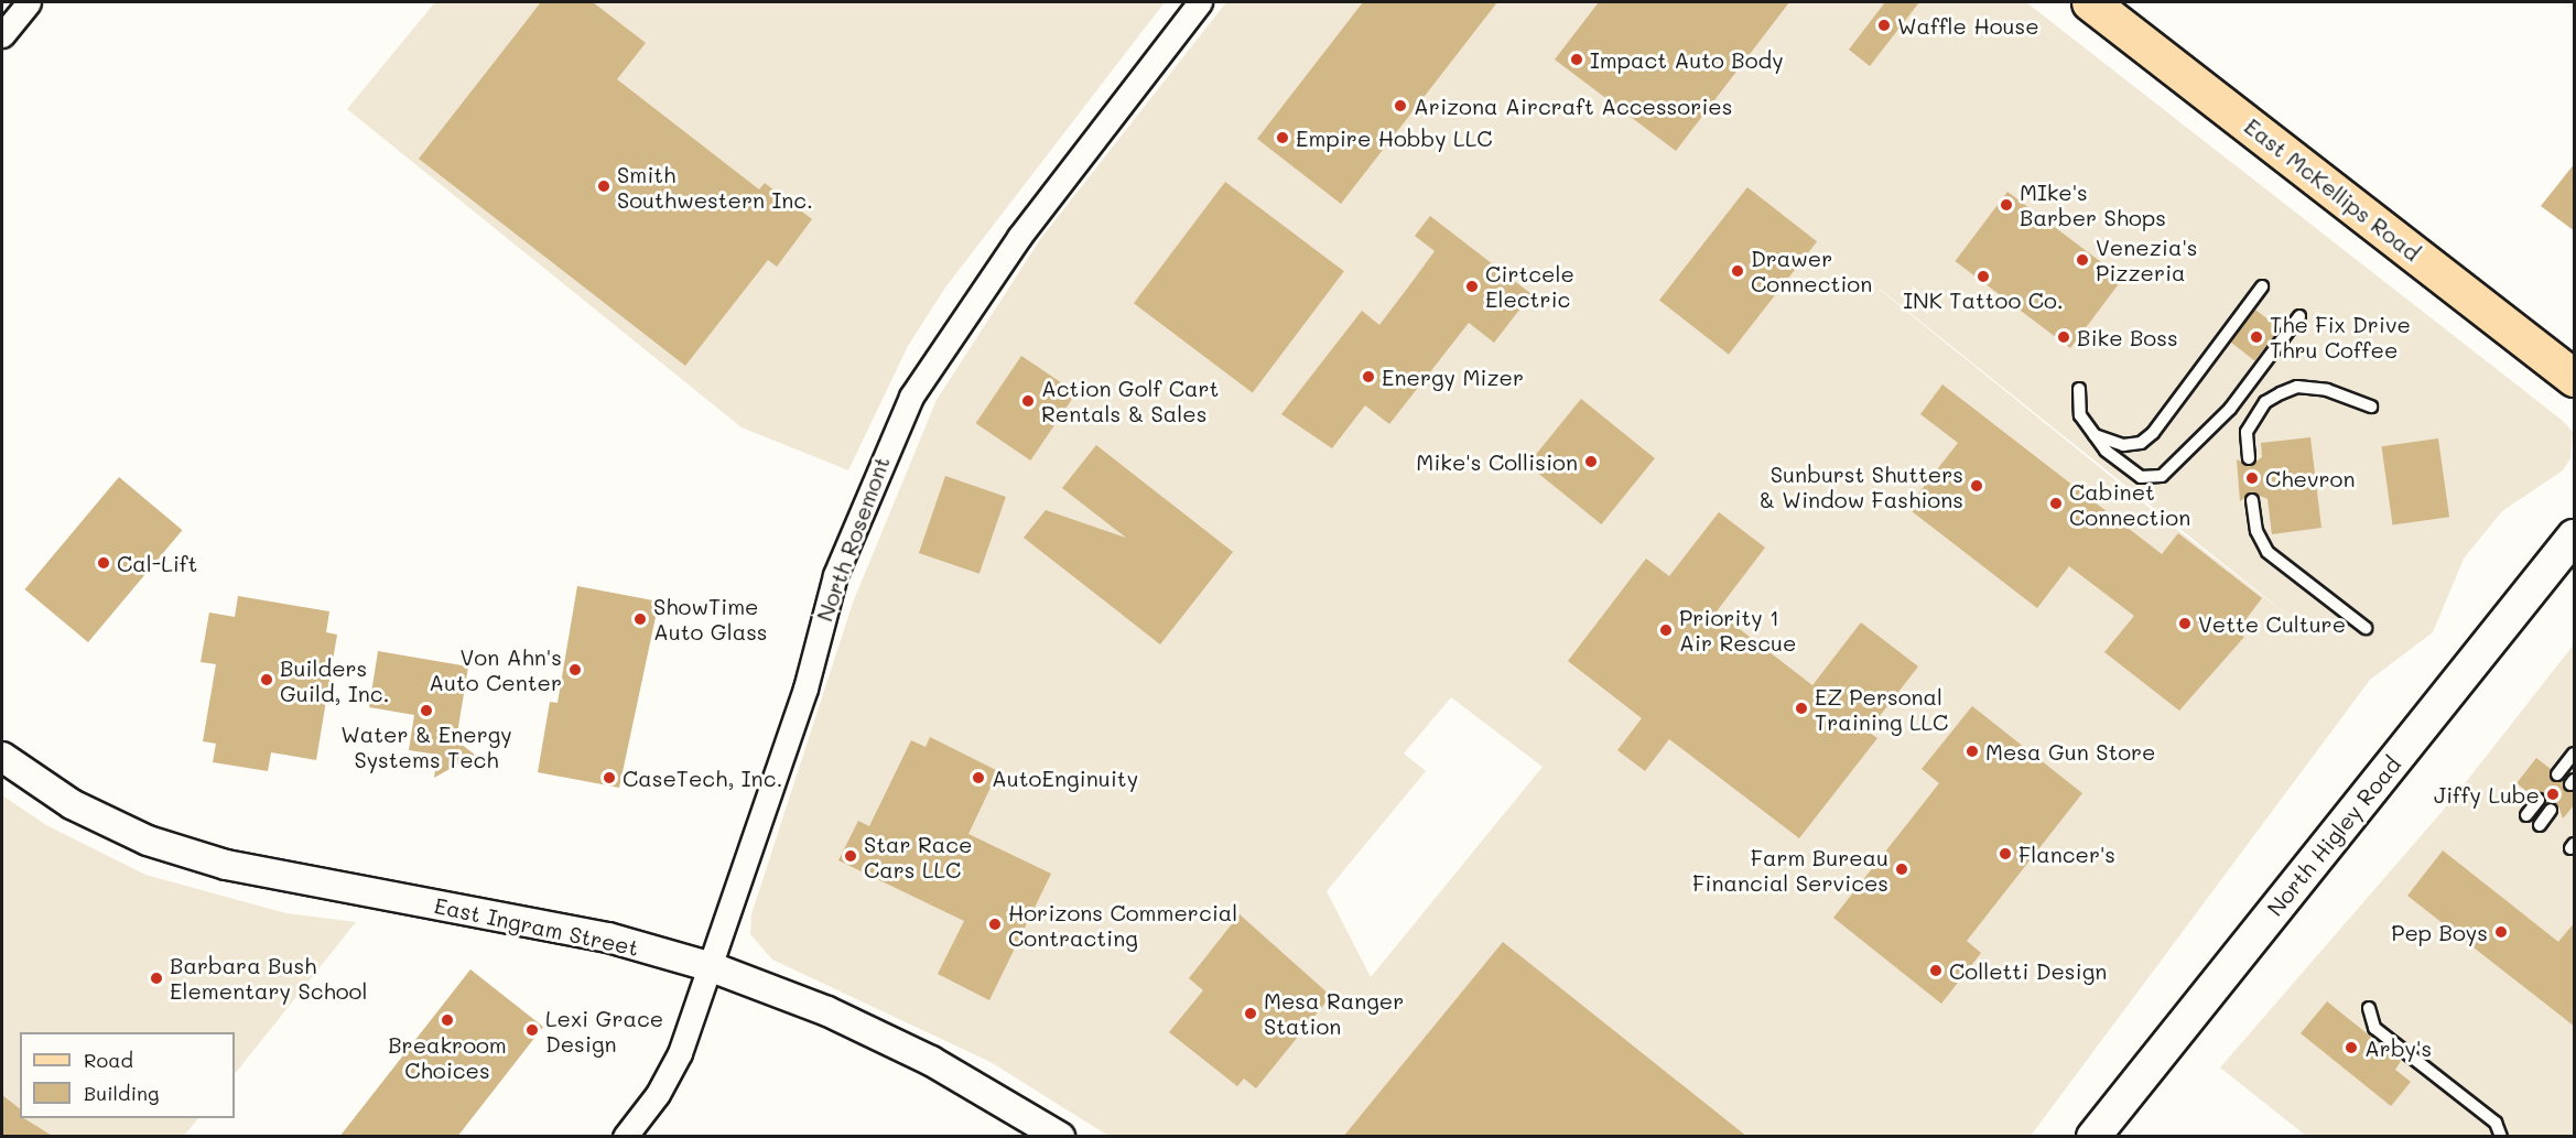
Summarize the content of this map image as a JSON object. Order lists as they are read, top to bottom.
{
  "streets": {
    "main road": ["East McKellips Road", "North Higley Road"],
    "street": ["North Rosemont", "East Ingram Street"]
  },
  "crossings": [
    ["North Rosemont", "East Ingram Street"]
  ],
  "places": [
    "Waffle House",
    "Impact Auto Body",
    "Arizona Aircraft Accessories",
    "Empire Hobby LLC",
    "Smith Southwestern Inc.",
    "MIke's Barber Shops",
    "Venezia's Pizzeria",
    "Drawer Connection",
    "INK Tattoo Co.",
    "Cirtcele Electric",
    "Bike Boss",
    "The Fix Drive Thru Coffee",
    "Energy Mizer",
    "Action Golf Cart Rentals & Sales",
    "Mike's Collision",
    "Chevron",
    "Sunburst Shutters & Window Fashions",
    "Cabinet Connection",
    "Cal-Lift",
    "ShowTime Auto Glass",
    "Vette Culture",
    "Priority 1 Air Rescue",
    "Von Ahn's Auto Center",
    "Builders Guild, Inc.",
    "EZ Personal Training LLC",
    "Water & Energy Systems Tech",
    "Mesa Gun Store",
    "CaseTech, Inc.",
    "AutoEnginuity",
    "Jiffy Lube",
    "Flancer's",
    "Star Race Cars LLC",
    "Farm Bureau Financial Services",
    "Horizons Commercial Contracting",
    "Pep Boys",
    "Colletti Design",
    "Barbara Bush Elementary School",
    "Mesa Ranger Station",
    "Breakroom Choices",
    "Lexi Grace Design",
    "Arby's"
  ],
  "legend": ["Road", "Building"]
}
